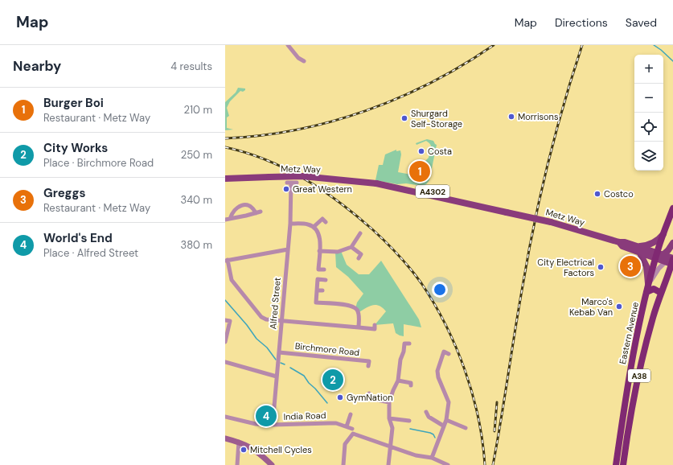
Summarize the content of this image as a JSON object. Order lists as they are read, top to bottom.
{
  "streets": {
    "highway": ["Eastern Avenue", "A38"],
    "main road": ["Metz Way", "A4302"],
    "street": ["Alfred Street", "Birchmore Road", "India Road"]
  },
  "crossings": [
    ["Metz Way", "Eastern Avenue"],
    ["Metz Way", "A38"],
    ["Alfred Street", "Birchmore Road"],
    ["Alfred Street", "India Road"]
  ],
  "places": [
    "Morrisons",
    "Shurgard Self-Storage",
    "Costa",
    "Great Western",
    "Costco",
    "City Electrical Factors",
    "Marco's Kebab Van",
    "GymNation",
    "Mitchell Cycles"
  ],
  "page": {
    "header": "Map",
    "nav": ["Map", "Directions", "Saved"],
    "heading": ["Nearby", "4 results"],
    "map_buttons": ["+", "−"],
    "list": [
      {
        "mark": "1",
        "name": "Burger Boi",
        "note": "Restaurant · Metz Way",
        "value": "210 m"
      },
      {
        "mark": "2",
        "name": "City Works",
        "note": "Place · Birchmore Road",
        "value": "250 m"
      },
      {
        "mark": "3",
        "name": "Greggs",
        "note": "Restaurant · Metz Way",
        "value": "340 m"
      },
      {
        "mark": "4",
        "name": "World's End",
        "note": "Place · Alfred Street",
        "value": "380 m"
      }
    ],
    "pins": [
      "1",
      "3",
      "2",
      "4"
    ]
  }
}
